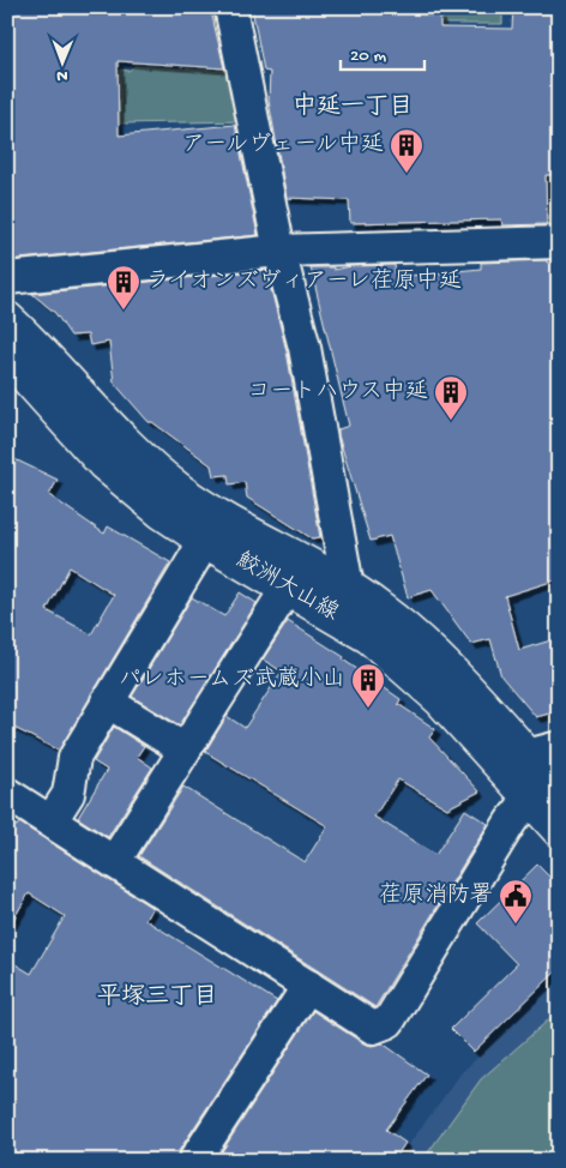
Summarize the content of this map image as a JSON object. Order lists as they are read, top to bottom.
{
  "streets": {
    "main road": ["鮫洲大山線"]
  },
  "districts": ["中延一丁目", "平塚三丁目"],
  "places": {
    "building": [
      "アールヴェール中延",
      "ライオンズヴィアーレ荏原中延",
      "コートハウス中延",
      "パレホームズ武蔵小山"
    ],
    "public building": ["荏原消防署"]
  },
  "scale_bar": "20 m",
  "north": "bottom"
}
